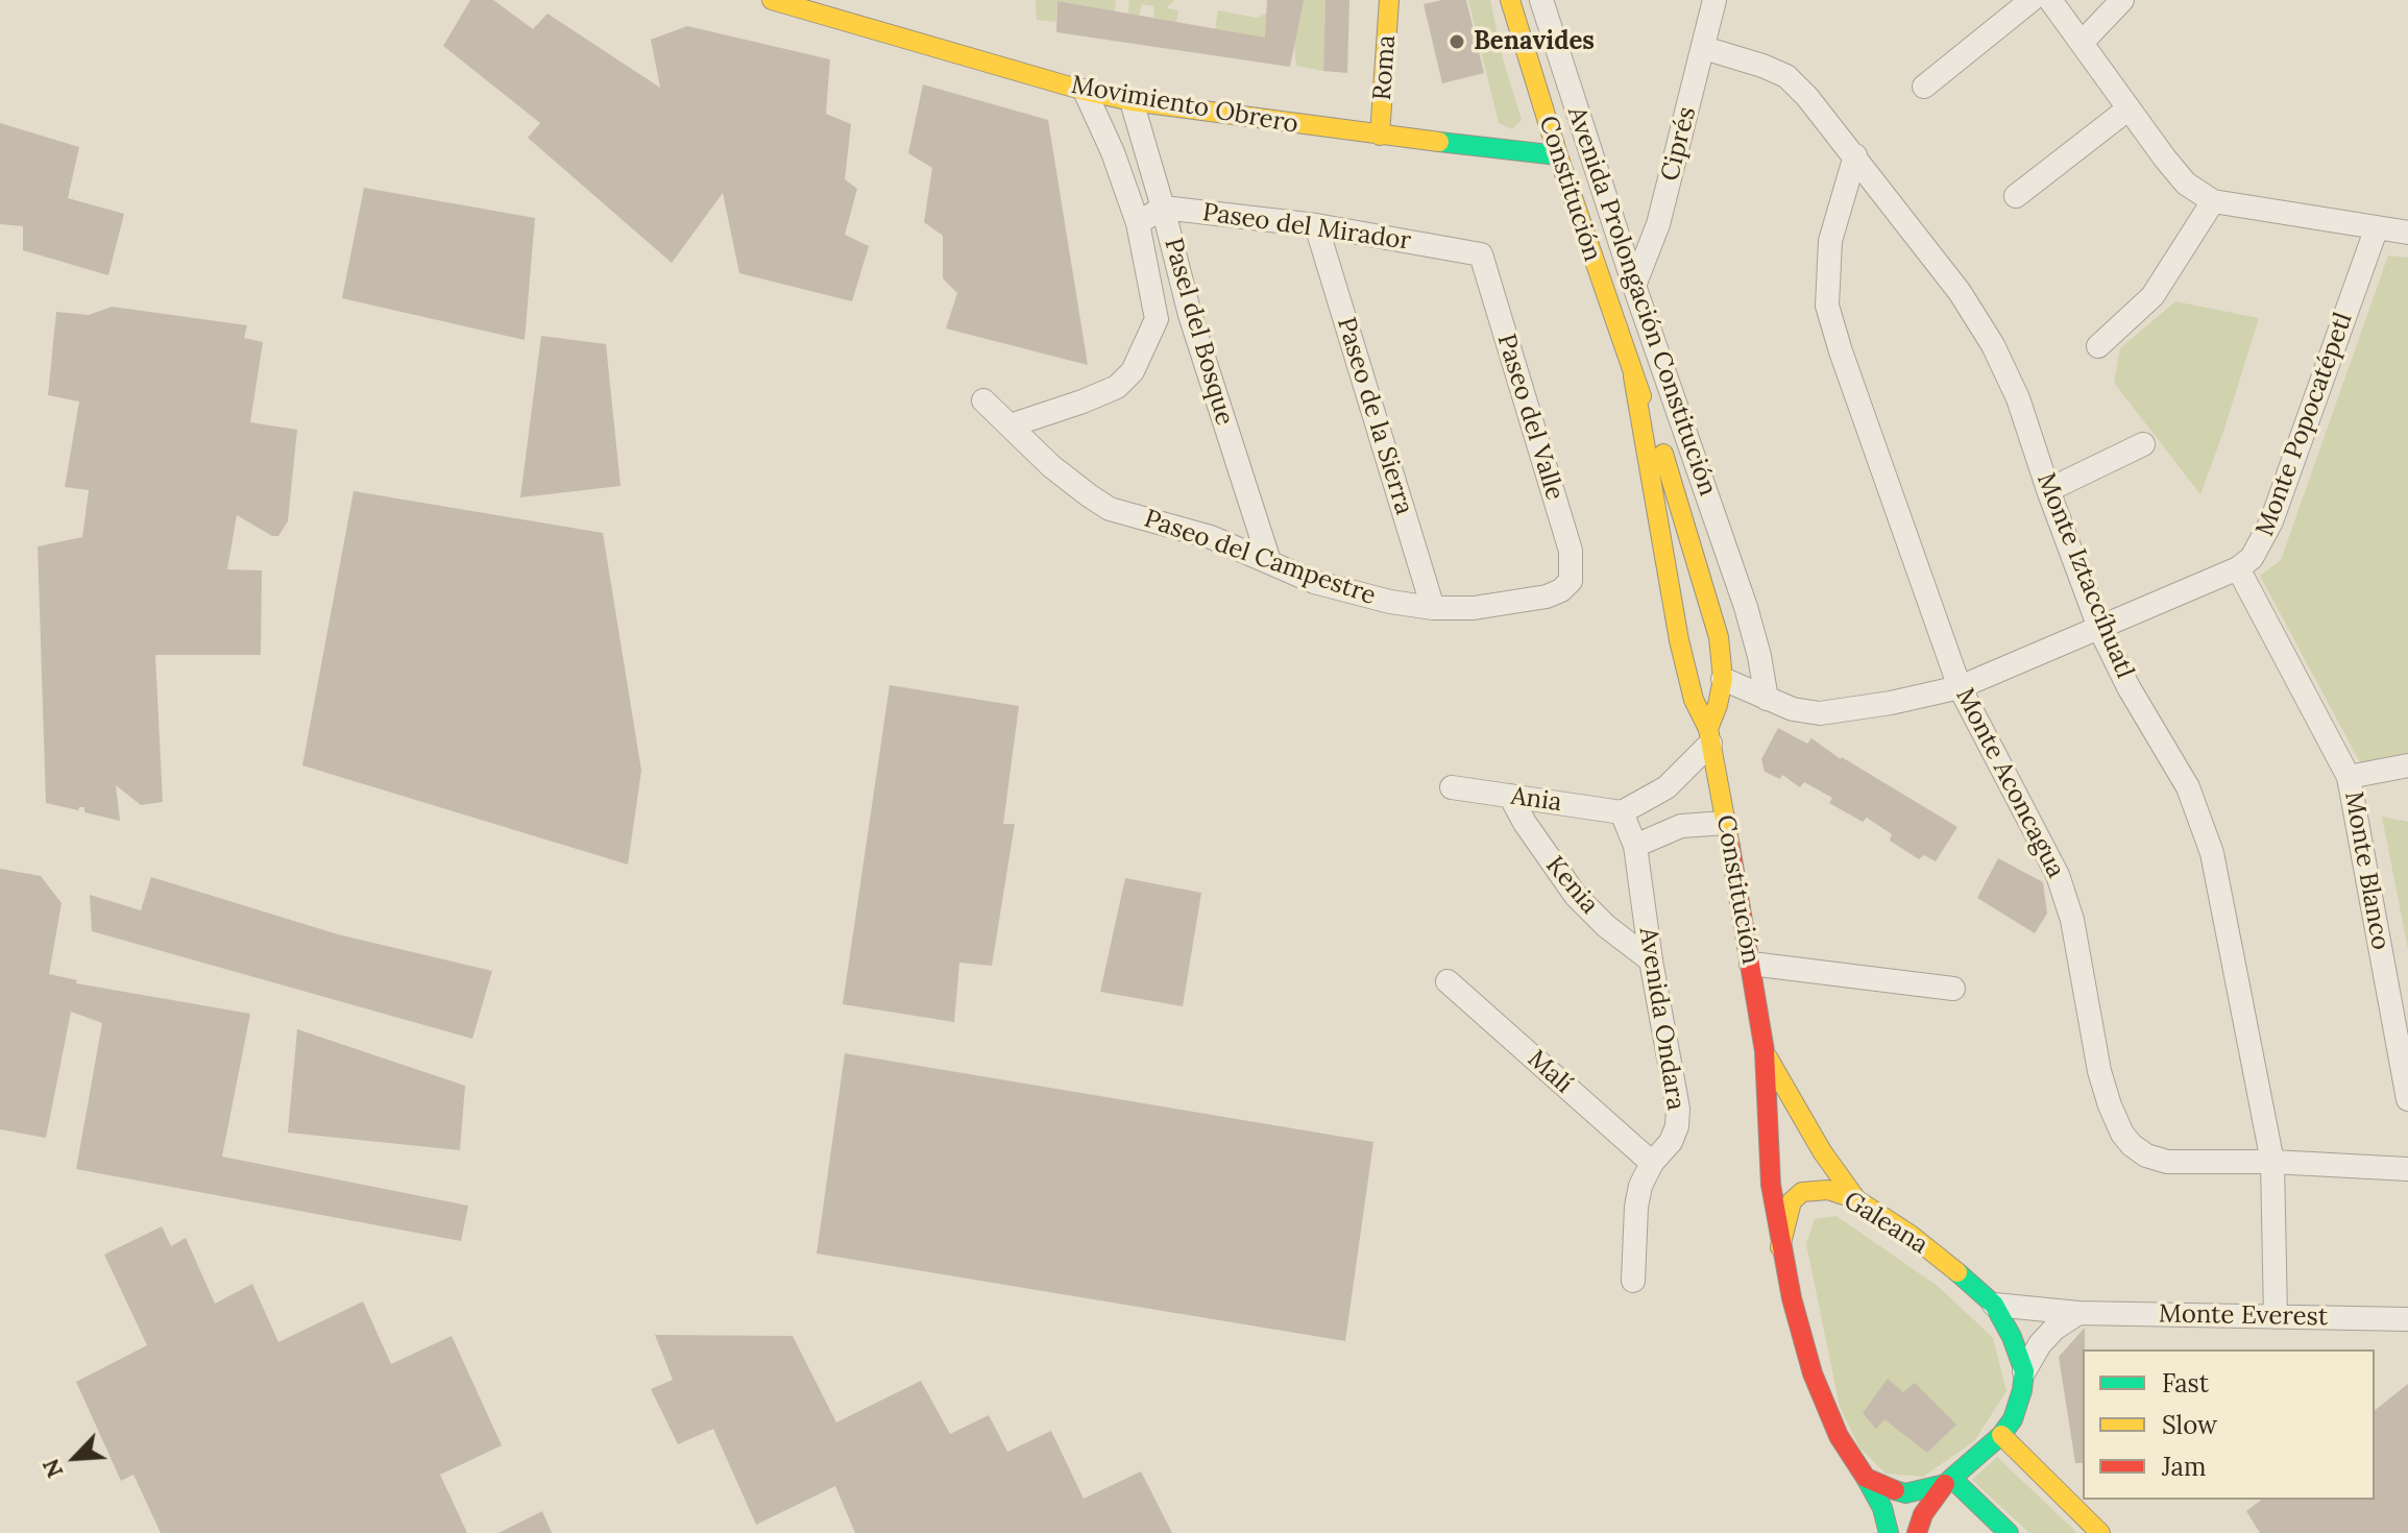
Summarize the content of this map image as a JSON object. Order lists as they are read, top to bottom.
{
  "streets": {
    "street": [
      "Roma",
      "Movimiento Obrero",
      "Ciprés",
      "Constitución",
      "Paseo del Mirador",
      "Avenida Prolongación Constitución",
      "Pasel del Bosque",
      "Paseo de la Sierra",
      "Paseo del Valle",
      "Monte Popocatépetl",
      "Paseo del Campestre",
      "Monte Iztaccíhuatl",
      "Monte Aconcagua",
      "Ania",
      "Monte Blanco",
      "Kenia",
      "Avenida Ondara",
      "Malí",
      "Galeana",
      "Monte Everest"
    ]
  },
  "crossings": [
    ["Roma", "Movimiento Obrero"],
    ["Movimiento Obrero", "Constitución"],
    ["Movimiento Obrero", "Pasel del Bosque"],
    ["Ciprés", "Avenida Prolongación Constitución"],
    ["Ciprés", "Monte Iztaccíhuatl"],
    ["Constitución", "Monte Popocatépetl"],
    ["Paseo del Mirador", "Pasel del Bosque"],
    ["Paseo del Mirador", "Paseo de la Sierra"],
    ["Paseo del Mirador", "Paseo del Valle"],
    ["Avenida Prolongación Constitución", "Monte Popocatépetl"],
    ["Pasel del Bosque", "Paseo del Campestre"],
    ["Paseo de la Sierra", "Paseo del Campestre"],
    ["Paseo del Valle", "Paseo del Campestre"],
    ["Monte Popocatépetl", "Monte Iztaccíhuatl"],
    ["Monte Popocatépetl", "Monte Aconcagua"],
    ["Monte Popocatépetl", "Monte Blanco"],
    ["Monte Iztaccíhuatl", "Monte Aconcagua"],
    ["Monte Iztaccíhuatl", "Monte Everest"],
    ["Ania", "Kenia"],
    ["Ania", "Avenida Ondara"],
    ["Kenia", "Avenida Ondara"],
    ["Avenida Ondara", "Malí"],
    ["Galeana", "Monte Everest"]
  ],
  "places": ["Benavides"],
  "legend": ["Fast", "Slow", "Jam"],
  "north": "bottom left"
}
